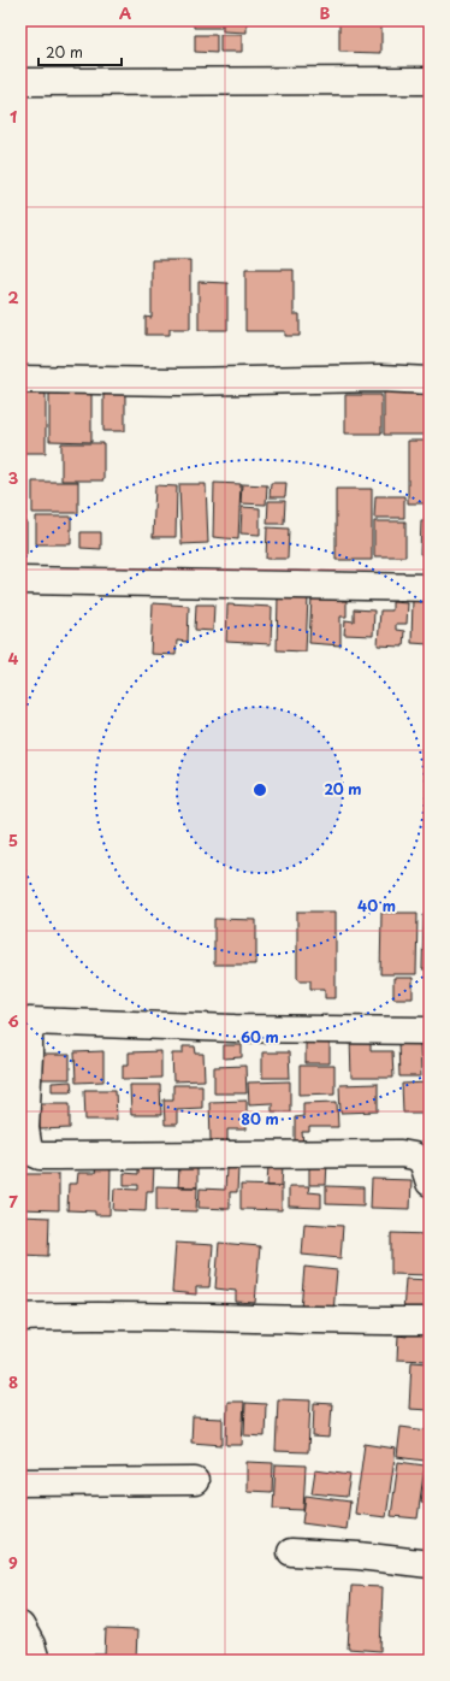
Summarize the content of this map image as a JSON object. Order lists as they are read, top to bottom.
{
  "scale_bar": "20 m",
  "grid": {
    "columns": ["A", "B"],
    "rows": [
      "1",
      "2",
      "3",
      "4",
      "5",
      "6",
      "7",
      "8",
      "9"
    ]
  },
  "rings": [
    "20 m",
    "40 m",
    "60 m",
    "80 m"
  ]
}
